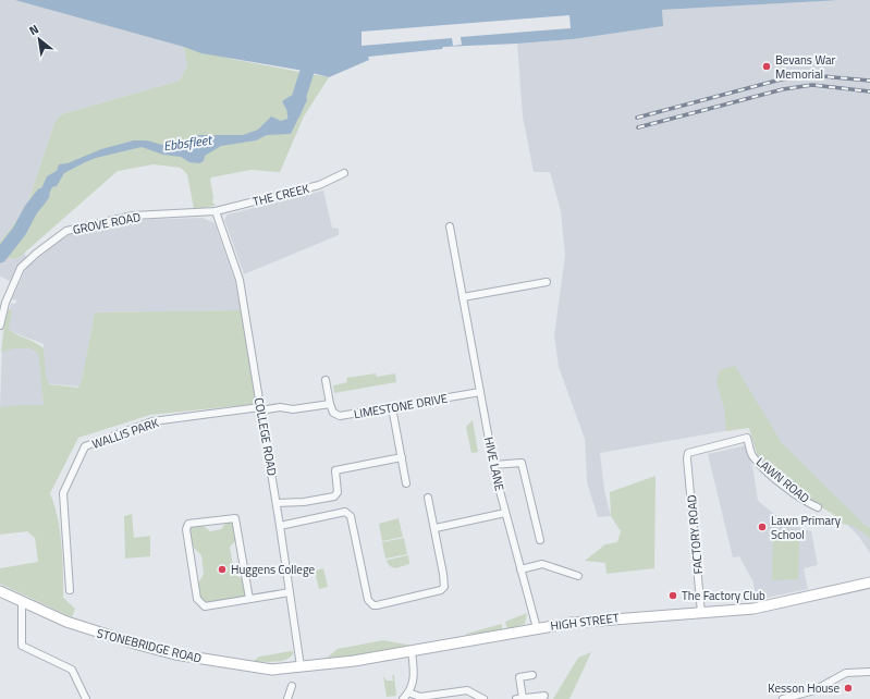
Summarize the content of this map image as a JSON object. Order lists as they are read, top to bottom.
{
  "streets": {
    "main road": ["HIGH STREET", "STONEBRIDGE ROAD"],
    "street": [
      "THE CREEK",
      "GROVE ROAD",
      "LIMESTONE DRIVE",
      "WALLIS PARK",
      "COLLEGE ROAD",
      "HIVE LANE",
      "LAWN ROAD",
      "FACTORY ROAD"
    ]
  },
  "crossings": [
    ["THE CREEK", "GROVE ROAD"],
    ["THE CREEK", "COLLEGE ROAD"],
    ["GROVE ROAD", "COLLEGE ROAD"],
    ["LIMESTONE DRIVE", "WALLIS PARK"],
    ["LIMESTONE DRIVE", "HIVE LANE"],
    ["WALLIS PARK", "COLLEGE ROAD"],
    ["COLLEGE ROAD", "HIGH STREET"],
    ["COLLEGE ROAD", "STONEBRIDGE ROAD"],
    ["HIVE LANE", "HIGH STREET"],
    ["LAWN ROAD", "FACTORY ROAD"],
    ["FACTORY ROAD", "HIGH STREET"],
    ["HIGH STREET", "STONEBRIDGE ROAD"]
  ],
  "water": ["Ebbsfleet"],
  "places": [
    "Bevans War Memorial",
    "Lawn Primary School",
    "Huggens College",
    "The Factory Club",
    "Kesson House"
  ],
  "north": "top left"
}
